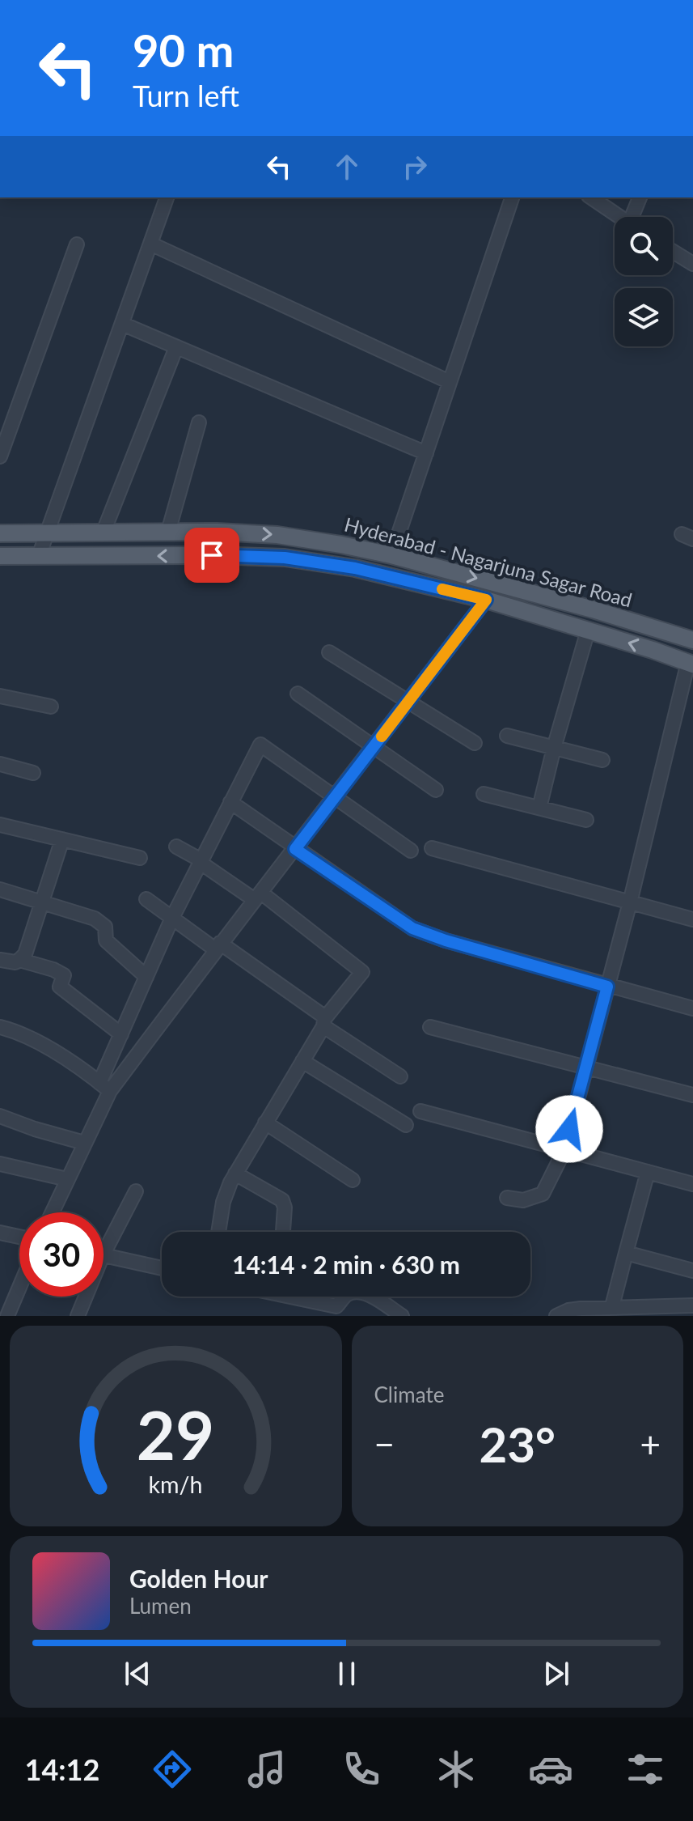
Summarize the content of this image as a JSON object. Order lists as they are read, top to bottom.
{
  "streets": {
    "main road": ["Hyderabad - Nagarjuna Sagar Road"]
  },
  "page": {
    "turn": ["90 m", "Turn left"],
    "limit": "30",
    "trip": "14:14 · 2 min · 630 m",
    "tile": "Climate",
    "heat": ["−", "23°", "+"],
    "song": ["Golden Hour", "Lumen"],
    "tabs": "14:12",
    "gauge": ["29", "km/h"]
  }
}
